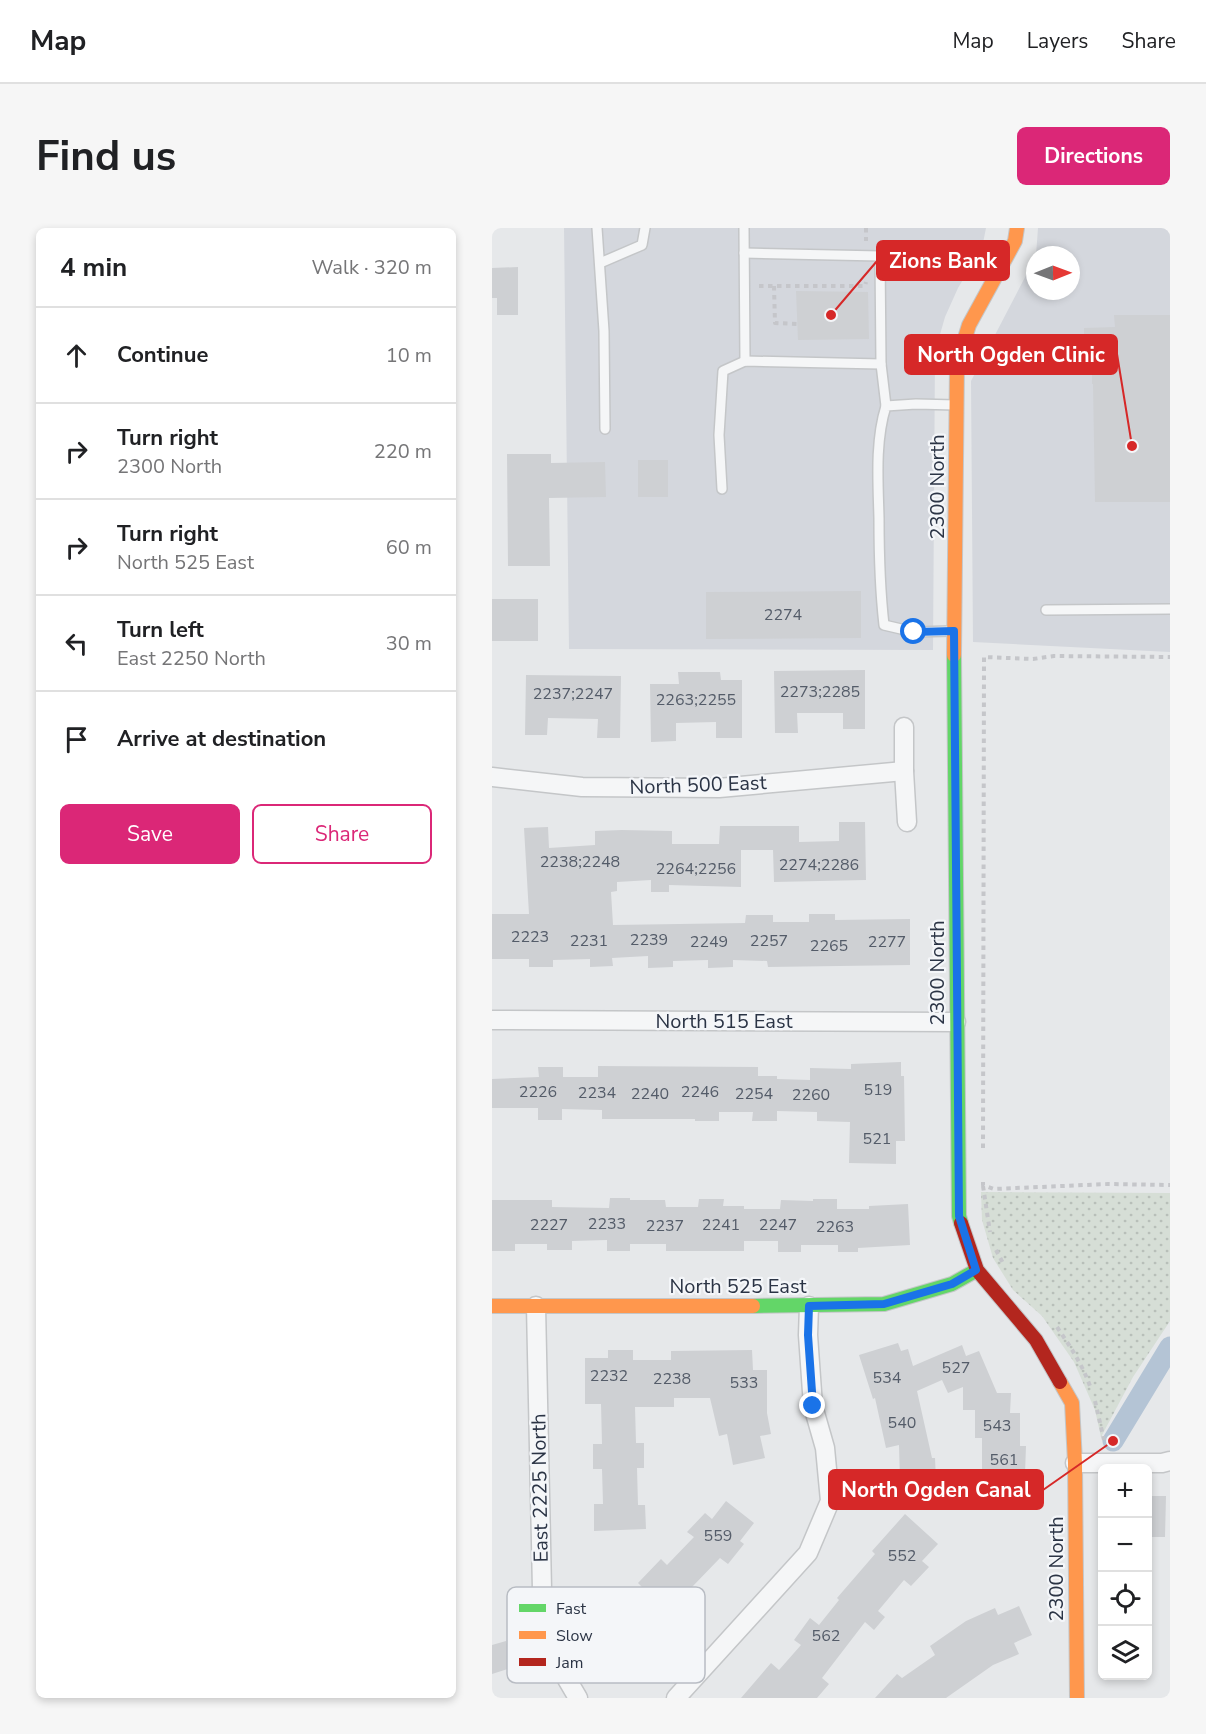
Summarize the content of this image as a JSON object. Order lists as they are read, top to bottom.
{
  "streets": {
    "street": [
      "2300 North",
      "North 500 East",
      "North 515 East",
      "North 525 East",
      "East 2225 North"
    ]
  },
  "crossings": [
    ["2300 North", "North 515 East"],
    ["2300 North", "North 525 East"],
    ["North 525 East", "East 2225 North"]
  ],
  "places": ["Zions Bank", "North Ogden Clinic", "North Ogden Canal"],
  "house_numbers": [
    "2274",
    "2273;2285",
    "2237;2247",
    "2263;2255",
    "2238;2248",
    "2274;2286",
    "2264;2256",
    "2223",
    "2239",
    "2231",
    "2257",
    "2249",
    "2277",
    "2265",
    "519",
    "2226",
    "2246",
    "2234",
    "2240",
    "2254",
    "2260",
    "521",
    "2233",
    "2227",
    "2241",
    "2247",
    "2237",
    "2263",
    "527",
    "2232",
    "534",
    "2238",
    "533",
    "540",
    "543",
    "561",
    "559",
    "552",
    "562"
  ],
  "legend": ["Fast", "Slow", "Jam"],
  "north": "right",
  "page": {
    "header": "Map",
    "nav": ["Map", "Layers", "Share"],
    "buttons": [
      "Directions",
      ["Save", "Share"]
    ],
    "title": "Find us",
    "heading": ["4 min", "Walk · 320 m"],
    "list": [
      ["Continue", "10 m"],
      ["Turn right", "2300 North", "220 m"],
      ["Turn right", "North 525 East", "60 m"],
      ["Turn left", "East 2250 North", "30 m"],
      "Arrive at destination"
    ],
    "map_buttons": ["+", "−"]
  }
}
